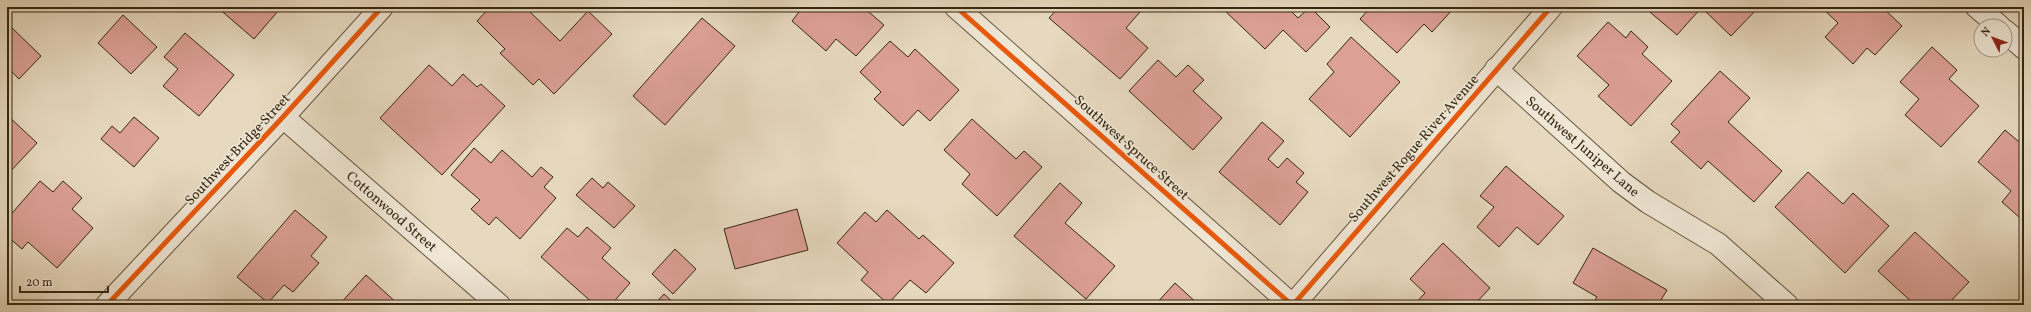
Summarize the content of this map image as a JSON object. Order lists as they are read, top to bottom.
{
  "streets": {
    "street": [
      "Southwest Juniper Lane",
      "Southwest Spruce Street",
      "Southwest Rogue River Avenue",
      "Southwest Bridge Street",
      "Cottonwood Street"
    ]
  },
  "crossings": [
    ["Southwest Juniper Lane", "Southwest Rogue River Avenue"],
    ["Southwest Spruce Street", "Southwest Rogue River Avenue"],
    ["Southwest Bridge Street", "Cottonwood Street"]
  ],
  "scale_bar": "20 m",
  "north": "top left"
}
